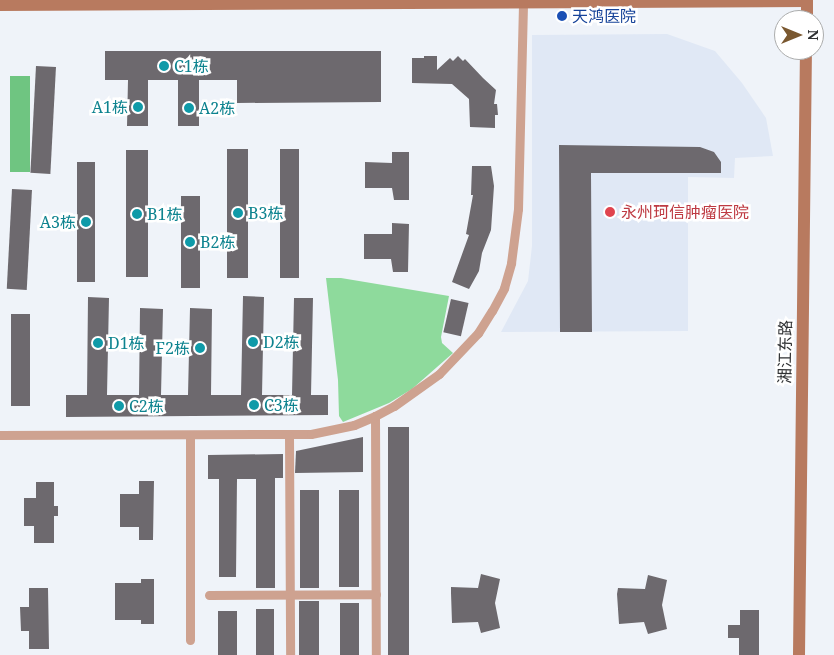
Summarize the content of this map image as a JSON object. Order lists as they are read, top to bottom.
{
  "streets": {
    "main road": ["湘江东路"]
  },
  "places": [
    "天鸿医院",
    "C1栋",
    "A1栋",
    "A2栋",
    "永州珂信肿瘤医院",
    "B3栋",
    "B1栋",
    "A3栋",
    "B2栋",
    "D2栋",
    "D1栋",
    "F2栋",
    "C3栋",
    "C2栋"
  ],
  "north": "right"
}
